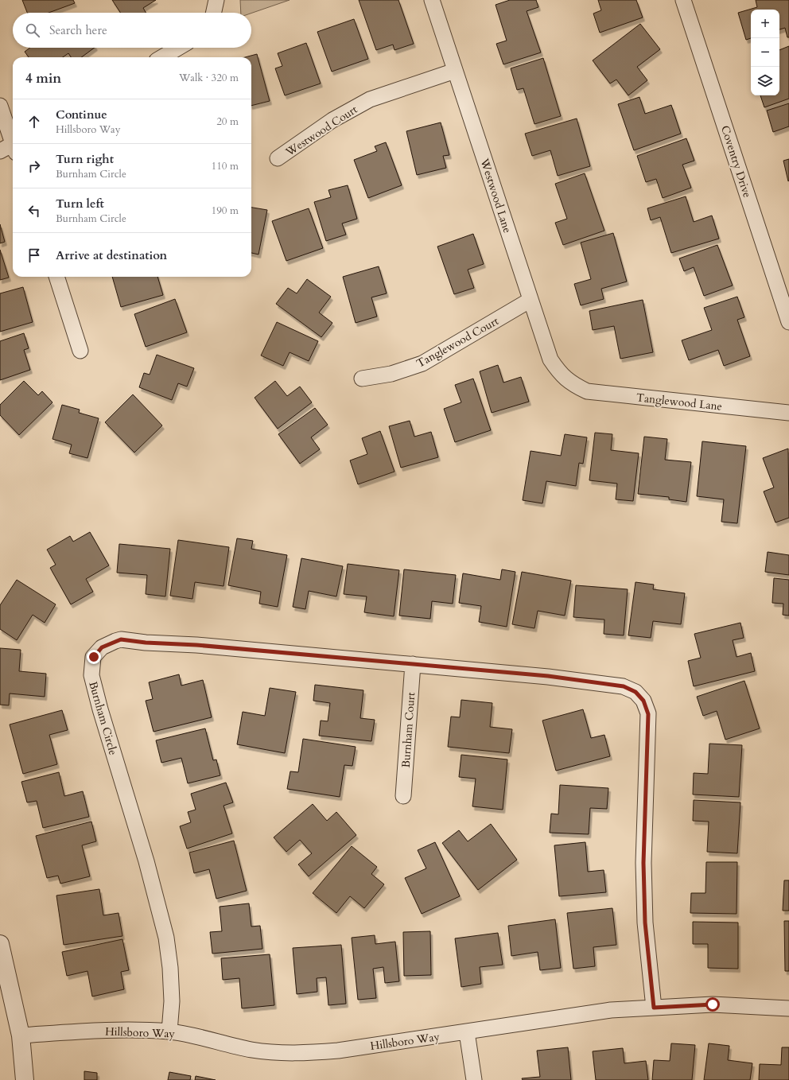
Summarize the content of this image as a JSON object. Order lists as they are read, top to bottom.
{
  "streets": {
    "street": [
      "Westwood Court",
      "Coventry Drive",
      "Westwood Lane",
      "Tanglewood Court",
      "Tanglewood Lane",
      "Burnham Circle",
      "Burnham Court",
      "Hillsboro Way"
    ]
  },
  "crossings": [
    ["Westwood Court", "Westwood Lane"],
    ["Westwood Lane", "Tanglewood Court"],
    ["Westwood Lane", "Tanglewood Lane"],
    ["Burnham Circle", "Burnham Court"],
    ["Burnham Circle", "Hillsboro Way"]
  ],
  "page": {
    "map_buttons": ["+", "−"],
    "search": "Search here",
    "heading": ["4 min", "Walk · 320 m"],
    "list": [
      ["Continue", "Hillsboro Way", "20 m"],
      ["Turn right", "Burnham Circle", "110 m"],
      ["Turn left", "Burnham Circle", "190 m"],
      "Arrive at destination"
    ]
  }
}
